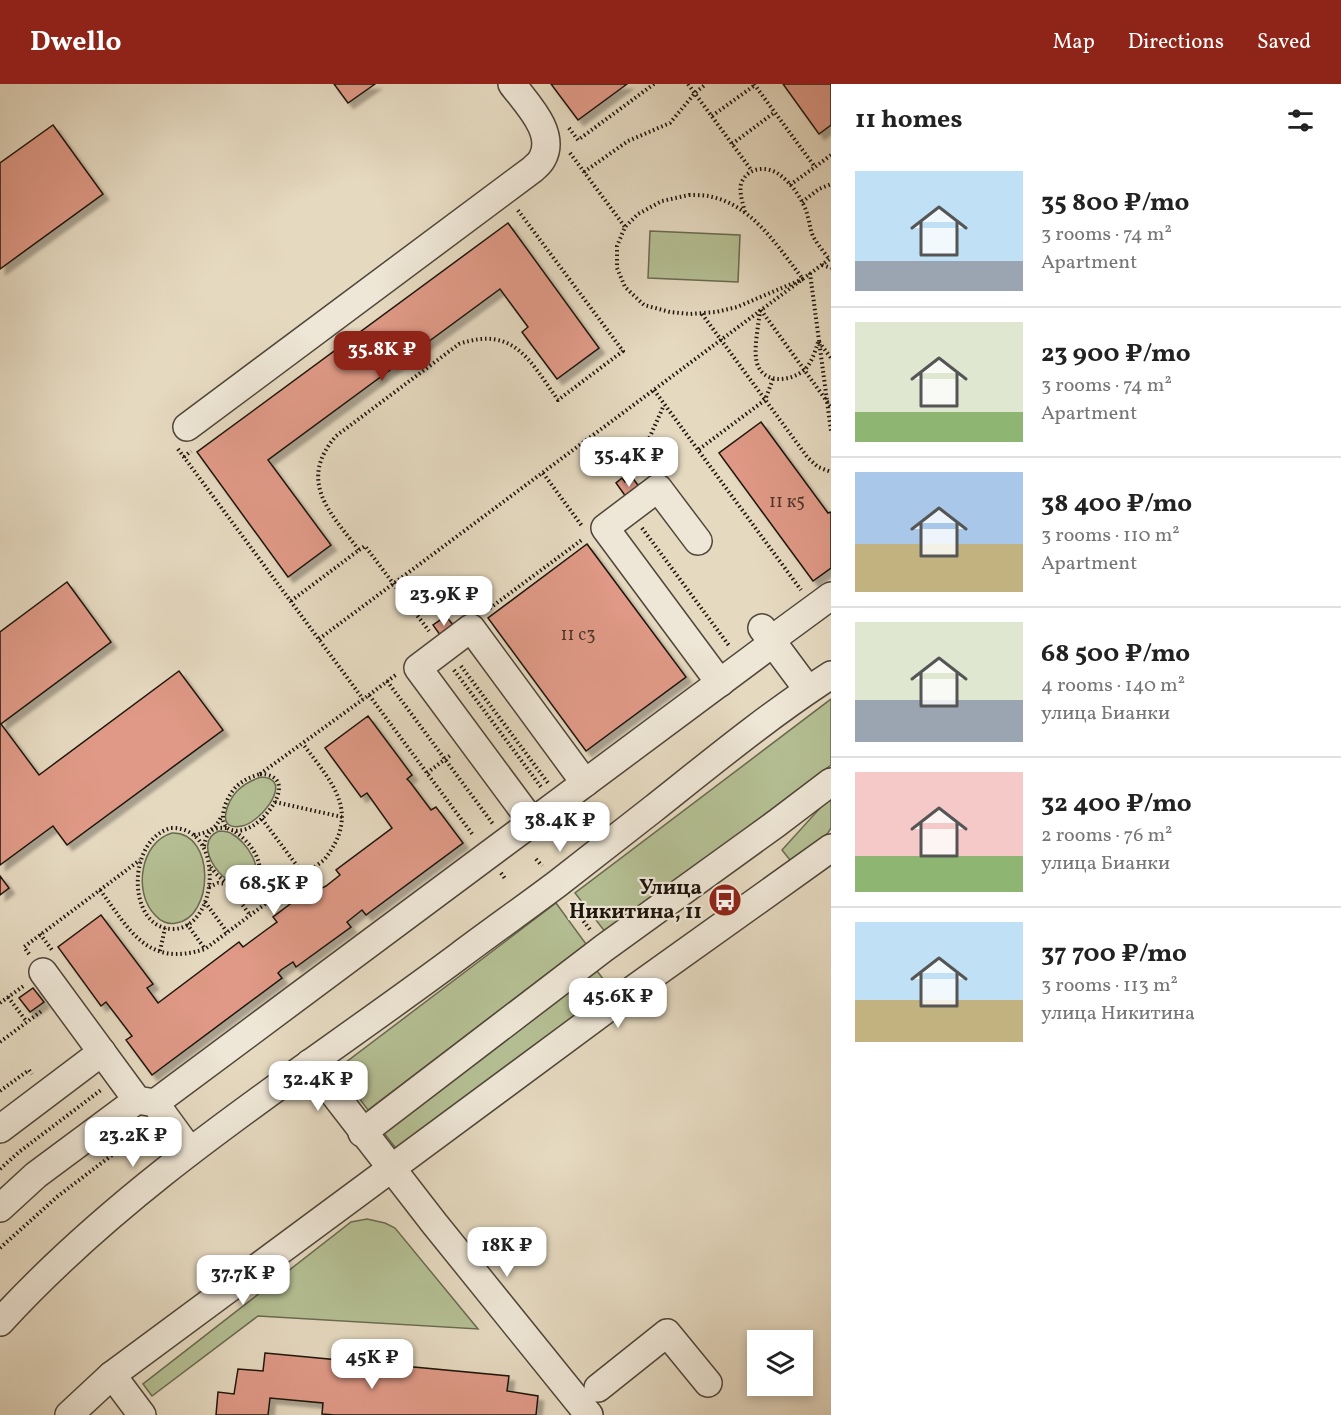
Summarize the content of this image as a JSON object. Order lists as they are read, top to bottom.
{
  "places": {
    "bus stop": ["Улица Никитина, 11"]
  },
  "house_numbers": ["11 к5", "11 с3"],
  "page": {
    "header": "Dwello",
    "nav": ["Map", "Directions", "Saved"],
    "heading": "11 homes",
    "list": [
      {
        "name": "35 800 ₽/mo",
        "note": "3 rooms · 74 m² · Apartment"
      },
      {
        "name": "23 900 ₽/mo",
        "note": "3 rooms · 74 m² · Apartment"
      },
      {
        "name": "38 400 ₽/mo",
        "note": "3 rooms · 110 m² · Apartment"
      },
      {
        "name": "68 500 ₽/mo",
        "note": "4 rooms · 140 m² · улица Бианки"
      },
      {
        "name": "32 400 ₽/mo",
        "note": "2 rooms · 76 m² · улица Бианки"
      },
      {
        "name": "37 700 ₽/mo",
        "note": "3 rooms · 113 m² · улица Никитина"
      }
    ],
    "price": [
      "35.8K ₽",
      "35.4K ₽",
      "23.9K ₽",
      "38.4K ₽",
      "68.5K ₽",
      "45.6K ₽",
      "32.4K ₽",
      "23.2K ₽",
      "18K ₽",
      "37.7K ₽",
      "45K ₽"
    ]
  }
}
